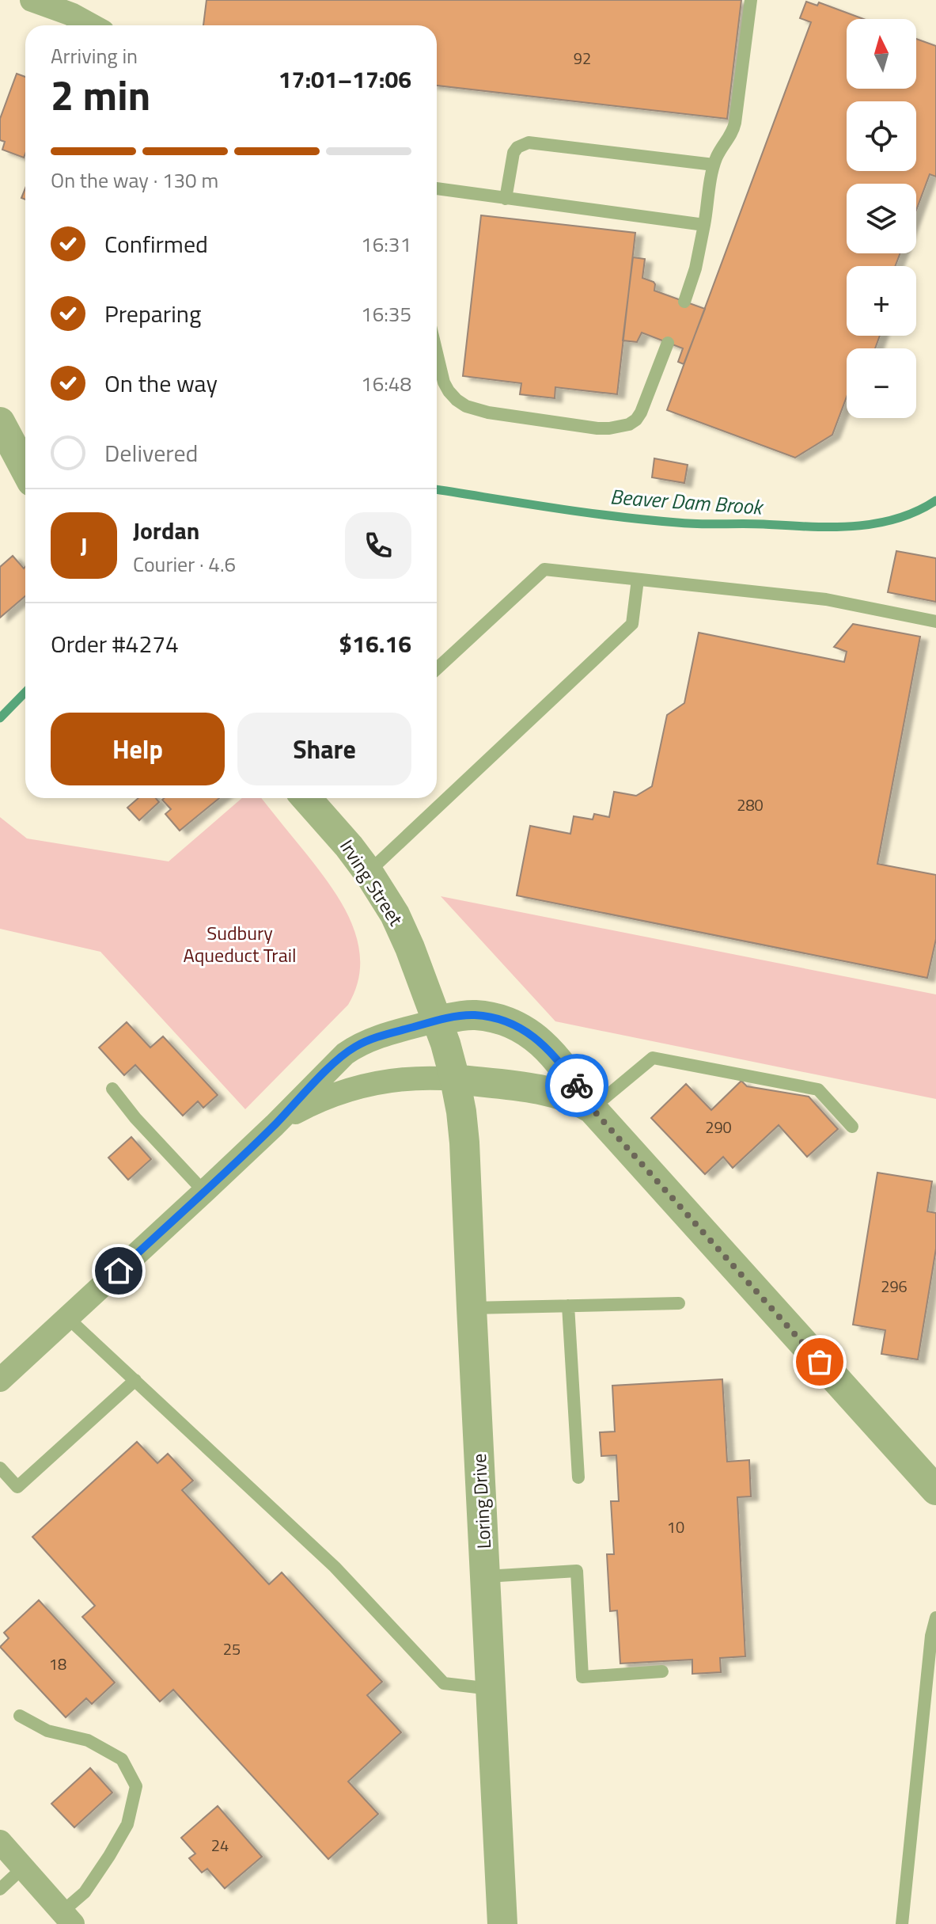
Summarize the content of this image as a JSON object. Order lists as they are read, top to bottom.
{
  "streets": {
    "street": ["Irving Street", "Loring Drive"]
  },
  "crossings": [
    ["Irving Street", "Loring Drive"]
  ],
  "water": ["Beaver Dam Brook"],
  "parks": ["Sudbury Aqueduct Trail"],
  "house_numbers": [
    "92",
    "280",
    "290",
    "296",
    "10",
    "25",
    "18",
    "24"
  ],
  "north": "top",
  "page": {
    "map_buttons": ["+", "−"],
    "heading": ["2 min", "Arriving in", "17:01–17:06"],
    "panel": [
      "Jordan",
      "Courier · 4.6",
      "Order #4274",
      "$16.16"
    ],
    "bar": "On the way · 130 m",
    "list": [
      ["Confirmed", "16:31"],
      ["Preparing", "16:35"],
      ["On the way", "16:48"],
      "Delivered"
    ],
    "round": "J",
    "buttons": ["Help", "Share"]
  }
}
